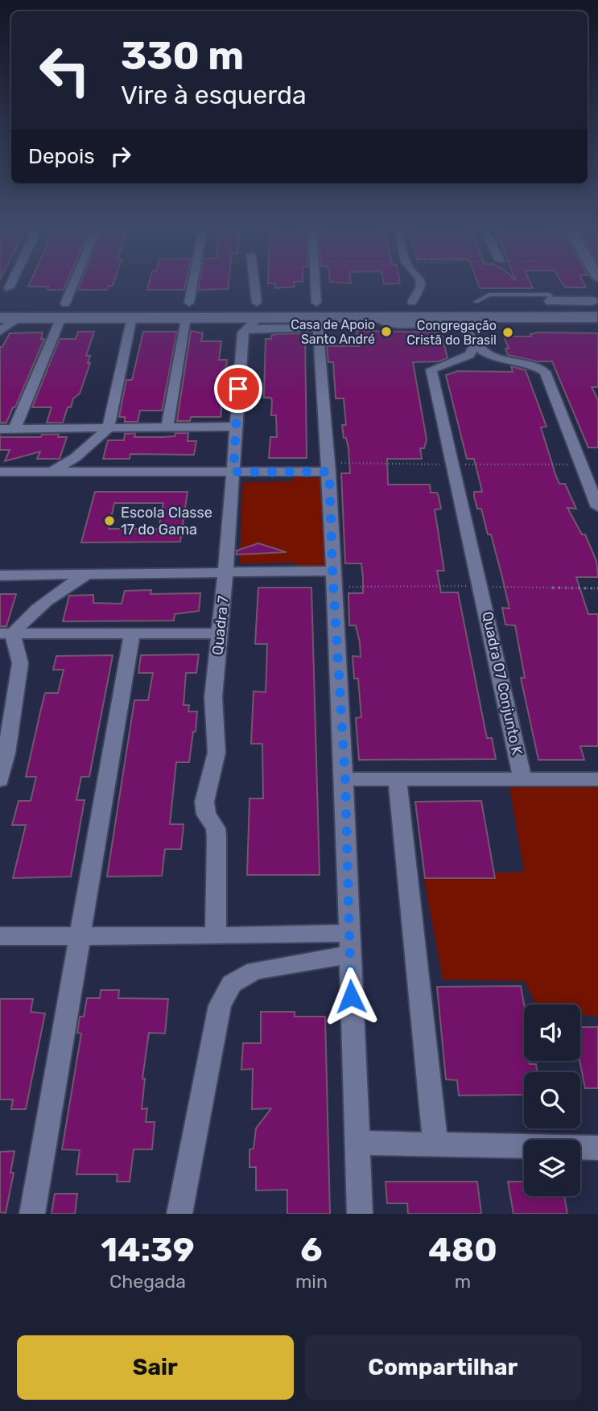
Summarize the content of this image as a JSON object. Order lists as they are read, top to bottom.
{
  "streets": {
    "street": ["Quadra 7", "Quadra 07 Conjunto K"]
  },
  "places": ["Casa de Apoio Santo André", "Congregação Cristã do Brasil", "Escola Classe 17 do Gama"],
  "page": {
    "turn": ["330 m", "Vire à esquerda"],
    "then": "Depois",
    "eta": [
      "14:39",
      "Chegada",
      "6",
      "min",
      "480",
      "m"
    ],
    "buttons": ["Sair", "Compartilhar"]
  }
}
